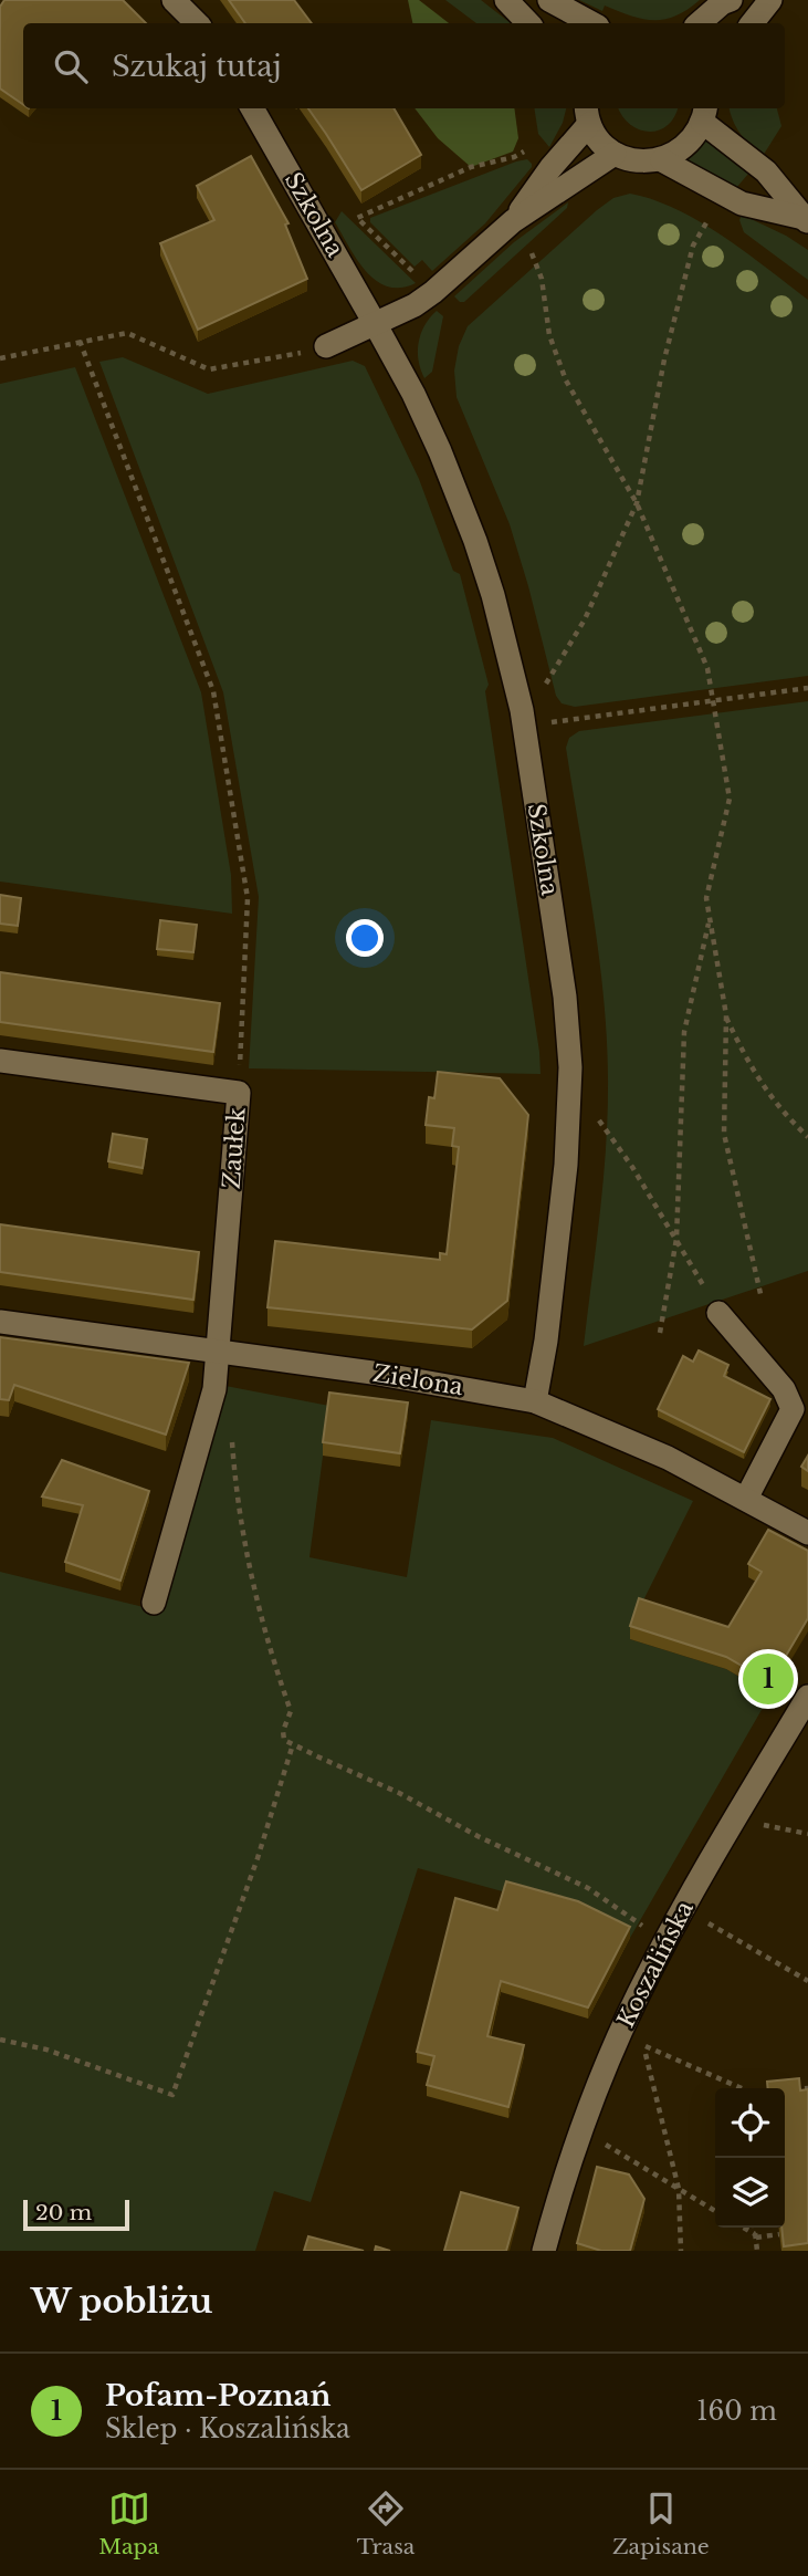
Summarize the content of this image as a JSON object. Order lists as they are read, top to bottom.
{
  "streets": {
    "street": [
      "Szkolna",
      "Zaułek",
      "Zielona",
      "Koszalińska"
    ]
  },
  "crossings": [
    ["Szkolna", "Zielona"],
    ["Zaułek", "Zielona"]
  ],
  "scale_bar": "20 m",
  "page": {
    "search": "Szukaj tutaj",
    "pins": "1",
    "scale": "20 m",
    "heading": "W pobliżu",
    "list": [
      {
        "mark": "1",
        "name": "Pofam-Poznań",
        "note": "Sklep · Koszalińska",
        "value": "160 m"
      }
    ],
    "nav": ["Mapa", "Trasa", "Zapisane"]
  }
}
